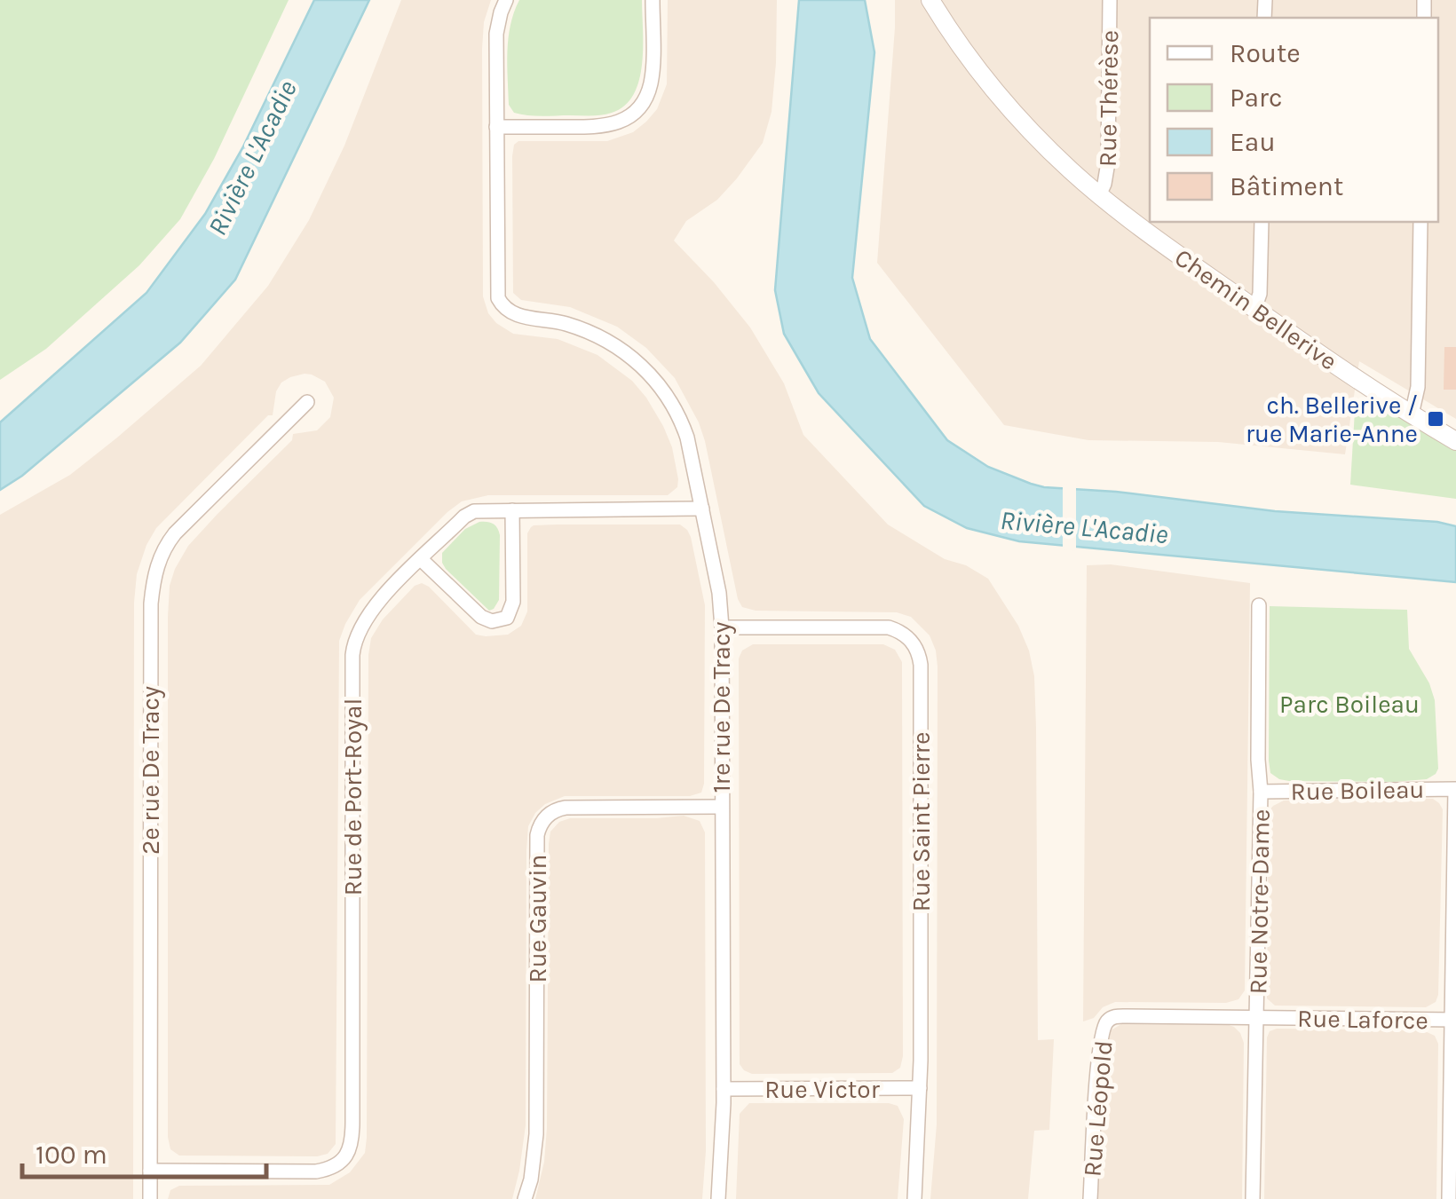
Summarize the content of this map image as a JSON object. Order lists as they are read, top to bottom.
{
  "streets": {
    "street": [
      "Rue Thérèse",
      "Chemin Bellerive",
      "1re rue De Tracy",
      "2e rue De Tracy",
      "Rue Boileau",
      "Rue de Port-Royal",
      "Rue Saint Pierre",
      "Rue Notre-Dame",
      "Rue Gauvin",
      "Rue Laforce",
      "Rue Victor",
      "Rue Léopold"
    ]
  },
  "crossings": [
    ["Rue Thérèse", "Chemin Bellerive"],
    ["1re rue De Tracy", "Rue de Port-Royal"],
    ["1re rue De Tracy", "Rue Saint Pierre"],
    ["1re rue De Tracy", "Rue Gauvin"],
    ["1re rue De Tracy", "Rue Victor"],
    ["2e rue De Tracy", "Rue de Port-Royal"],
    ["Rue Boileau", "Rue Notre-Dame"],
    ["Rue Saint Pierre", "Rue Victor"],
    ["Rue Notre-Dame", "Rue Laforce"],
    ["Rue Laforce", "Rue Léopold"]
  ],
  "water": ["Rivière L'Acadie"],
  "parks": ["Parc Boileau"],
  "places": {
    "transit": ["ch. Bellerive / rue Marie-Anne"]
  },
  "legend": [
    "Route",
    "Parc",
    "Eau",
    "Bâtiment"
  ],
  "scale_bar": "100 m"
}
